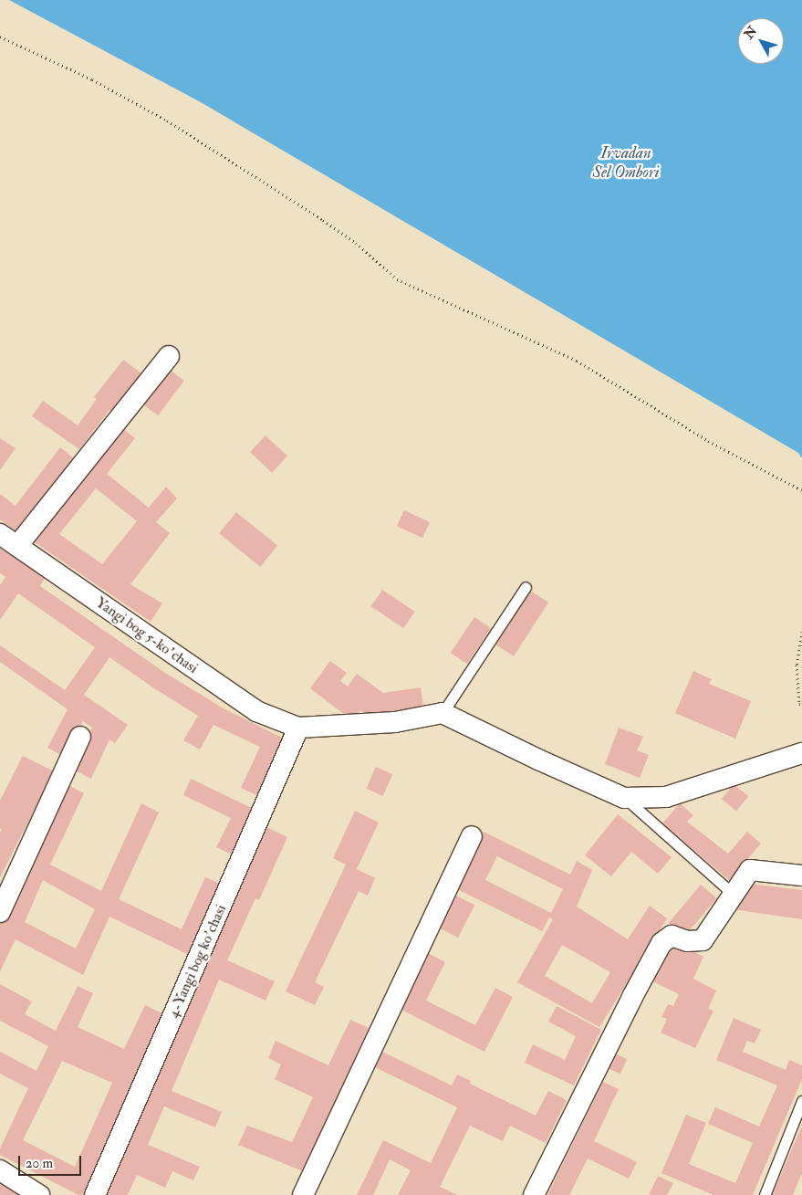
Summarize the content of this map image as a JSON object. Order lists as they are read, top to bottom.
{
  "streets": {
    "street": ["Yangi bog 5-koʼchasi", "4-Yangi bog koʼchasi"]
  },
  "crossings": [
    ["Yangi bog 5-koʼchasi", "4-Yangi bog koʼchasi"]
  ],
  "water": ["Irvadan Sel Ombori"],
  "scale_bar": "20 m",
  "north": "top left"
}
